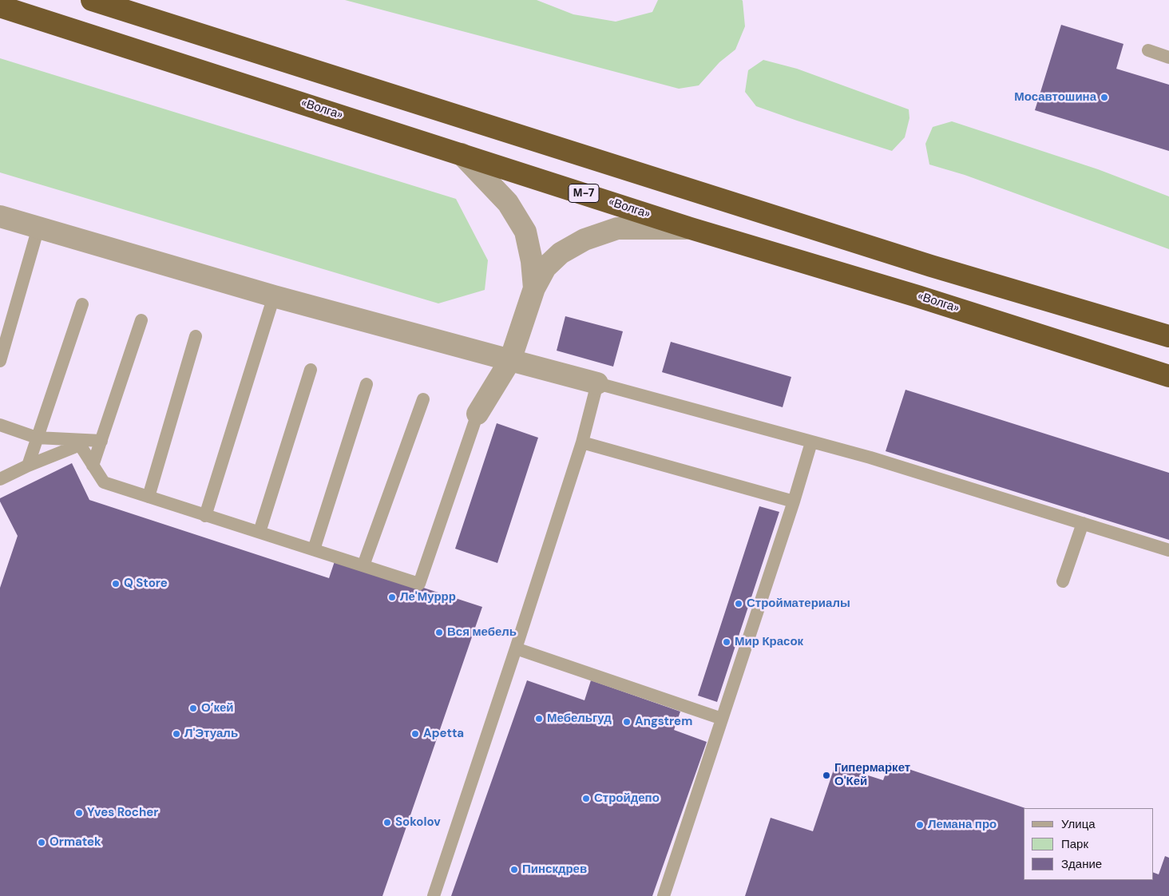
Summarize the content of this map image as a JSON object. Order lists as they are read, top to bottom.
{
  "streets": {
    "highway": ["«Волга»", "М-7"]
  },
  "places": [
    "Мосавтошина",
    "Q Store",
    "Ле'Муррр",
    "Стройматериалы",
    "Вся мебель",
    "Мир Красок",
    "О’кей",
    "Мебельгуд",
    "Angstrem",
    "Л'Этуаль",
    "Apetta",
    "Гипермаркет О'Кей",
    "Стройдепо",
    "Yves Rocher",
    "Sokolov",
    "Лемана про",
    "Ormatek",
    "Пинскдрев"
  ],
  "legend": ["Улица", "Парк", "Здание"]
}
